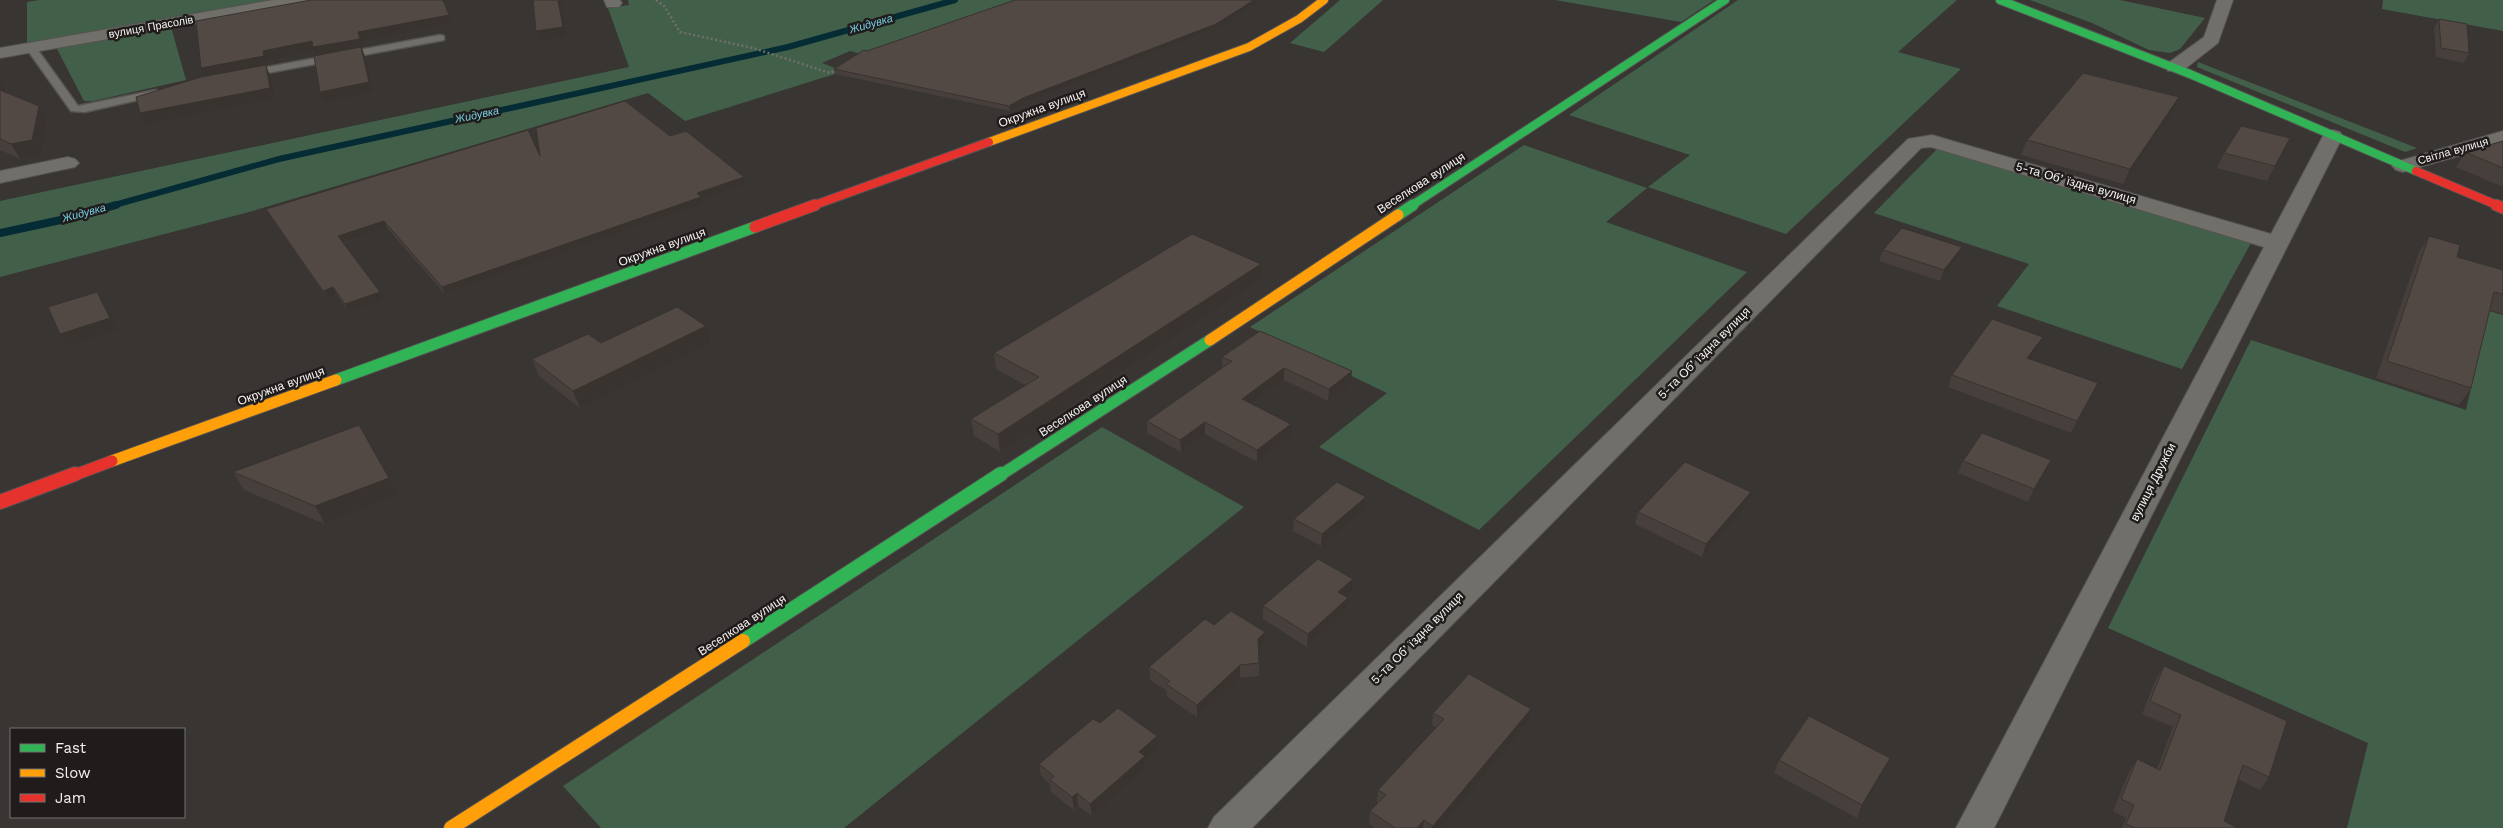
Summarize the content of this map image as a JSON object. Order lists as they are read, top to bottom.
{
  "streets": {
    "main road": ["Окружна вулиця", "Веселкова вулиця"],
    "street": [
      "вулиця Прасолів",
      "Світла вулиця",
      "5-та Обʼїздна вулиця",
      "вулиця Дружби"
    ]
  },
  "crossings": [
    ["5-та Обʼїздна вулиця", "вулиця Дружби"]
  ],
  "water": ["Жидувка"],
  "legend": ["Fast", "Slow", "Jam"]
}
